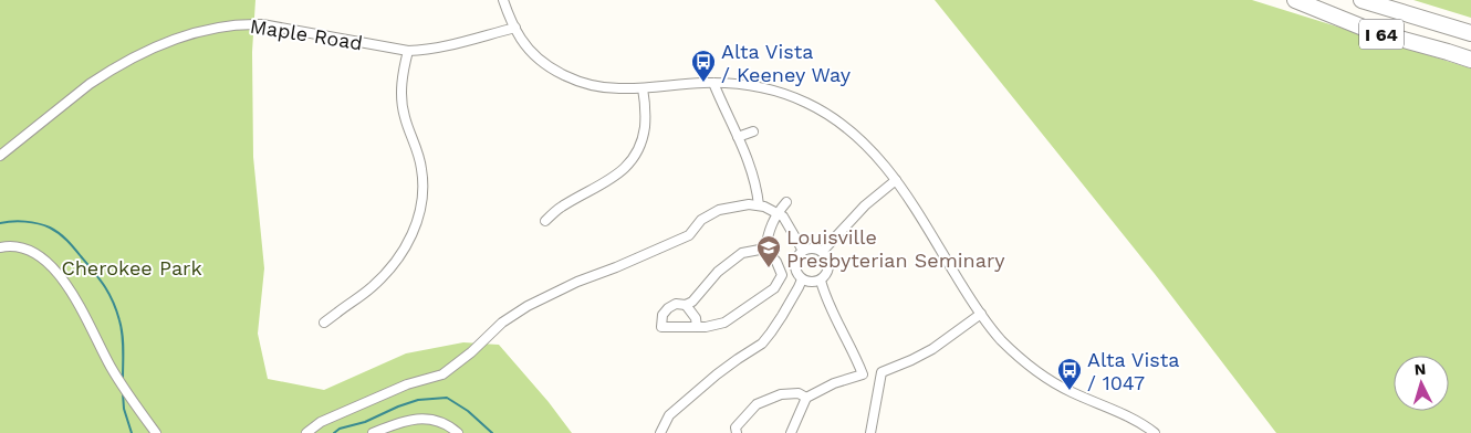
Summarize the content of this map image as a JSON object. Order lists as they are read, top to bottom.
{
  "streets": {
    "highway": ["I 64"],
    "street": ["Maple Road"]
  },
  "parks": ["Cherokee Park"],
  "places": {
    "bus stop": ["Alta Vista / Keeney Way", "Alta Vista / 1047"],
    "school or university": ["Louisville Presbyterian Seminary"]
  },
  "north": "top"
}
